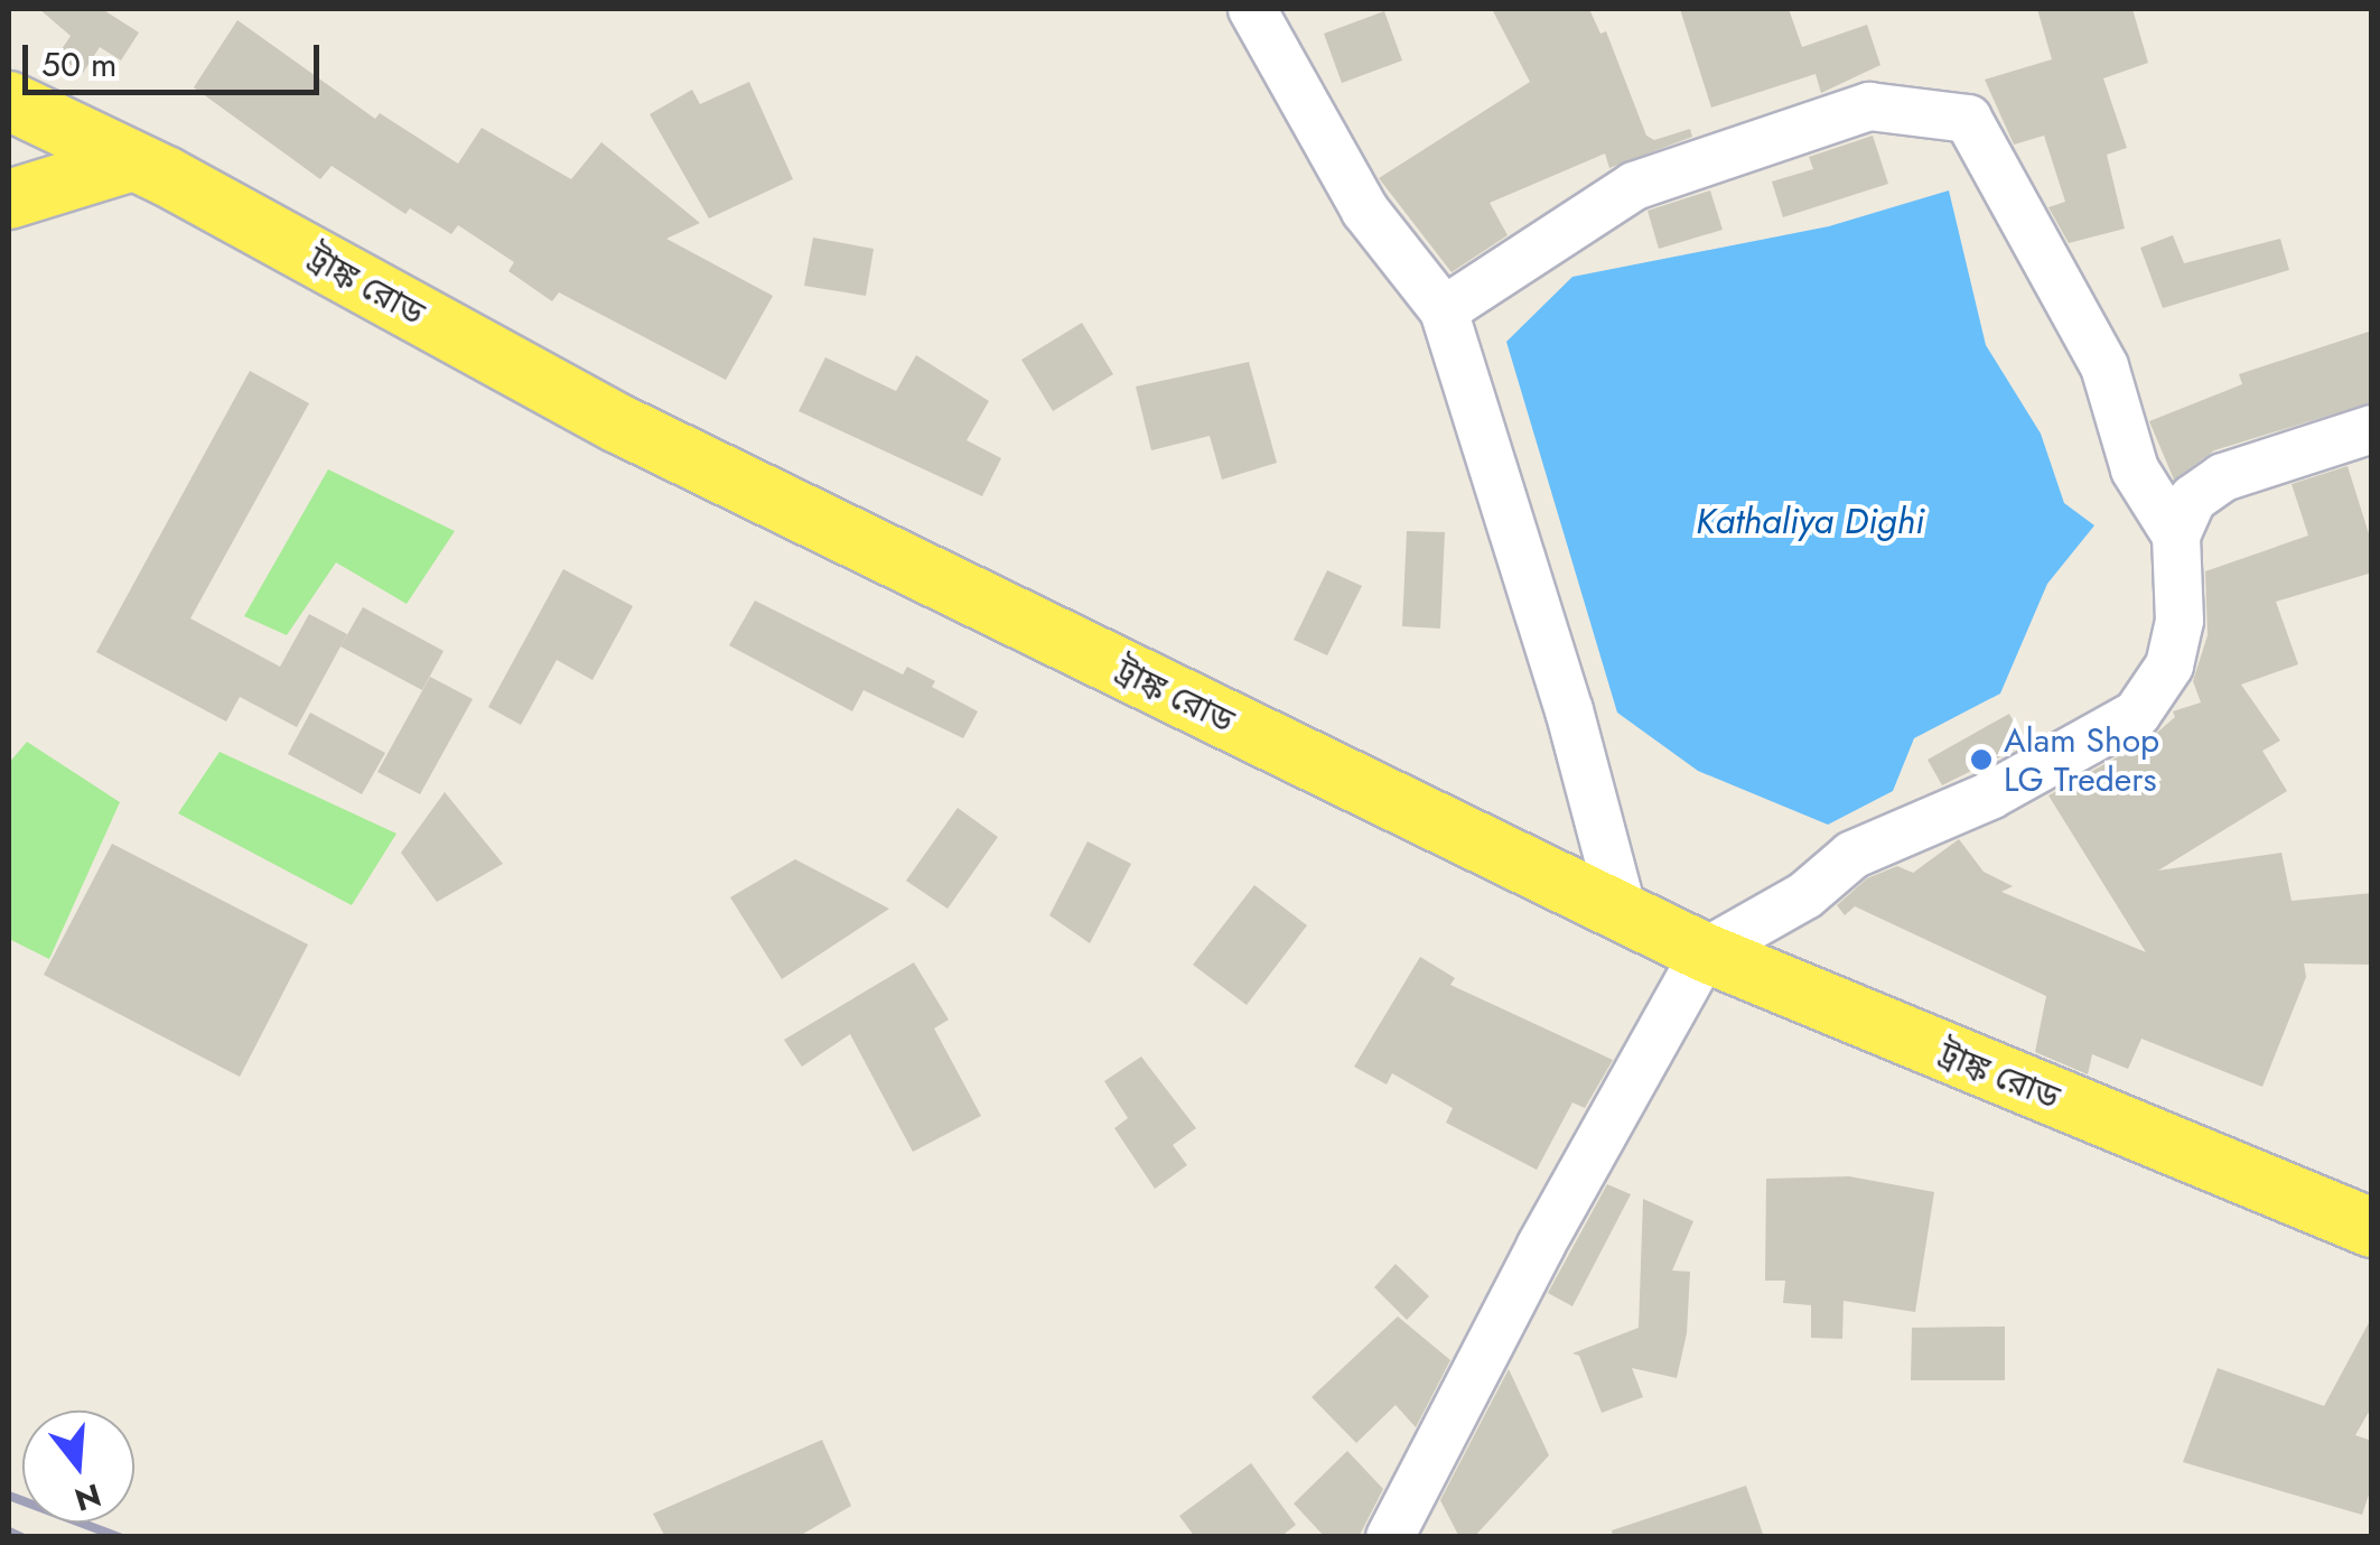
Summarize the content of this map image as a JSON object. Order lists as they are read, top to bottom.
{
  "streets": {
    "main road": ["ট্রাঙ্ক রোড"]
  },
  "water": ["Kathaliya Dighi"],
  "places": ["Alam Shop LG Treders"],
  "scale_bar": "50 m",
  "north": "bottom"
}
